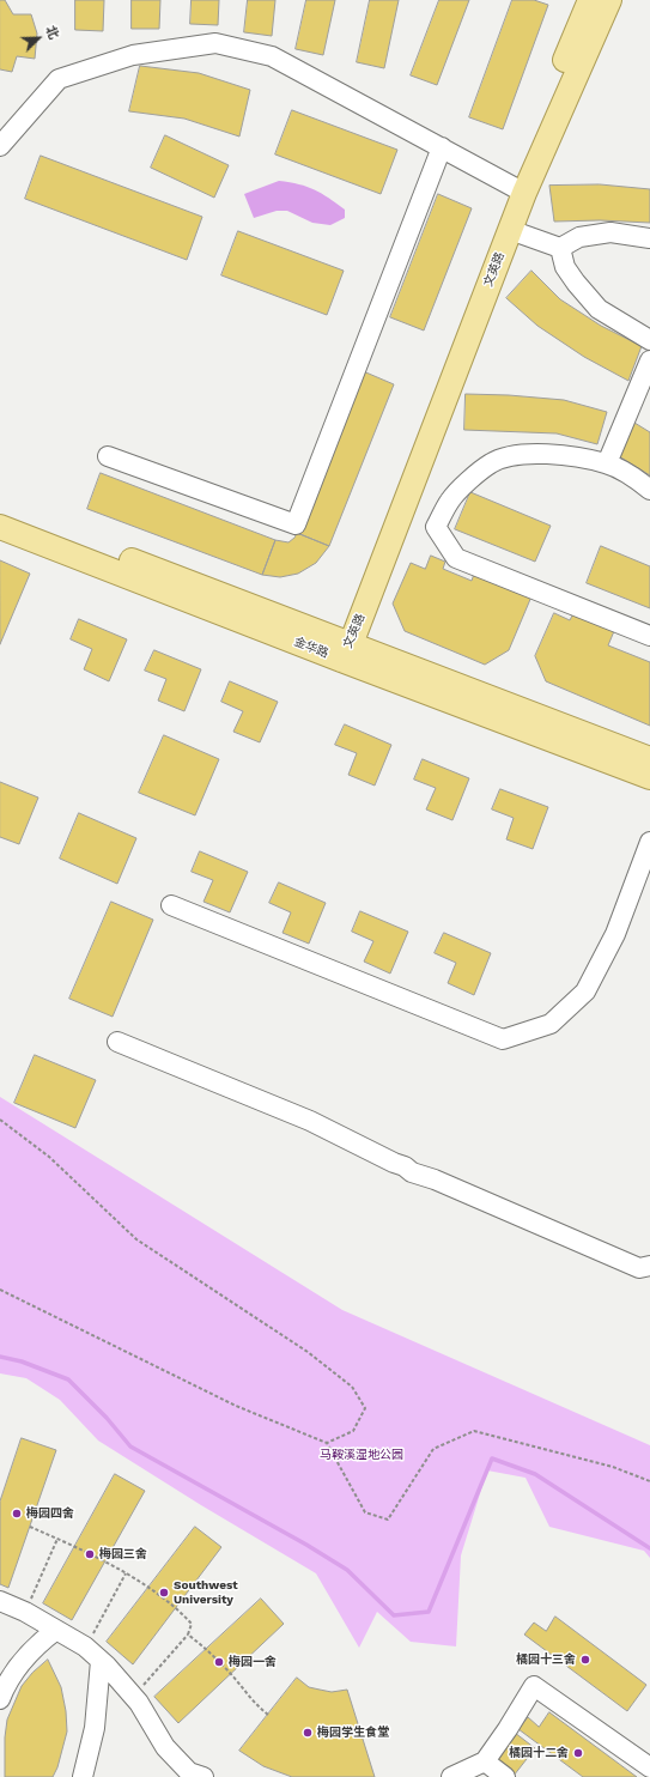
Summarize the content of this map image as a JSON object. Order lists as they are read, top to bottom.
{
  "streets": {
    "main road": ["文英路", "金华路"]
  },
  "crossings": [
    ["文英路", "金华路"]
  ],
  "parks": ["马鞍溪湿地公园"],
  "places": [
    "梅园四舍",
    "梅园三舍",
    "Southwest University",
    "橘园十三舍",
    "梅园一舍",
    "梅园学生食堂",
    "橘园十二舍"
  ],
  "north": "top right"
}
